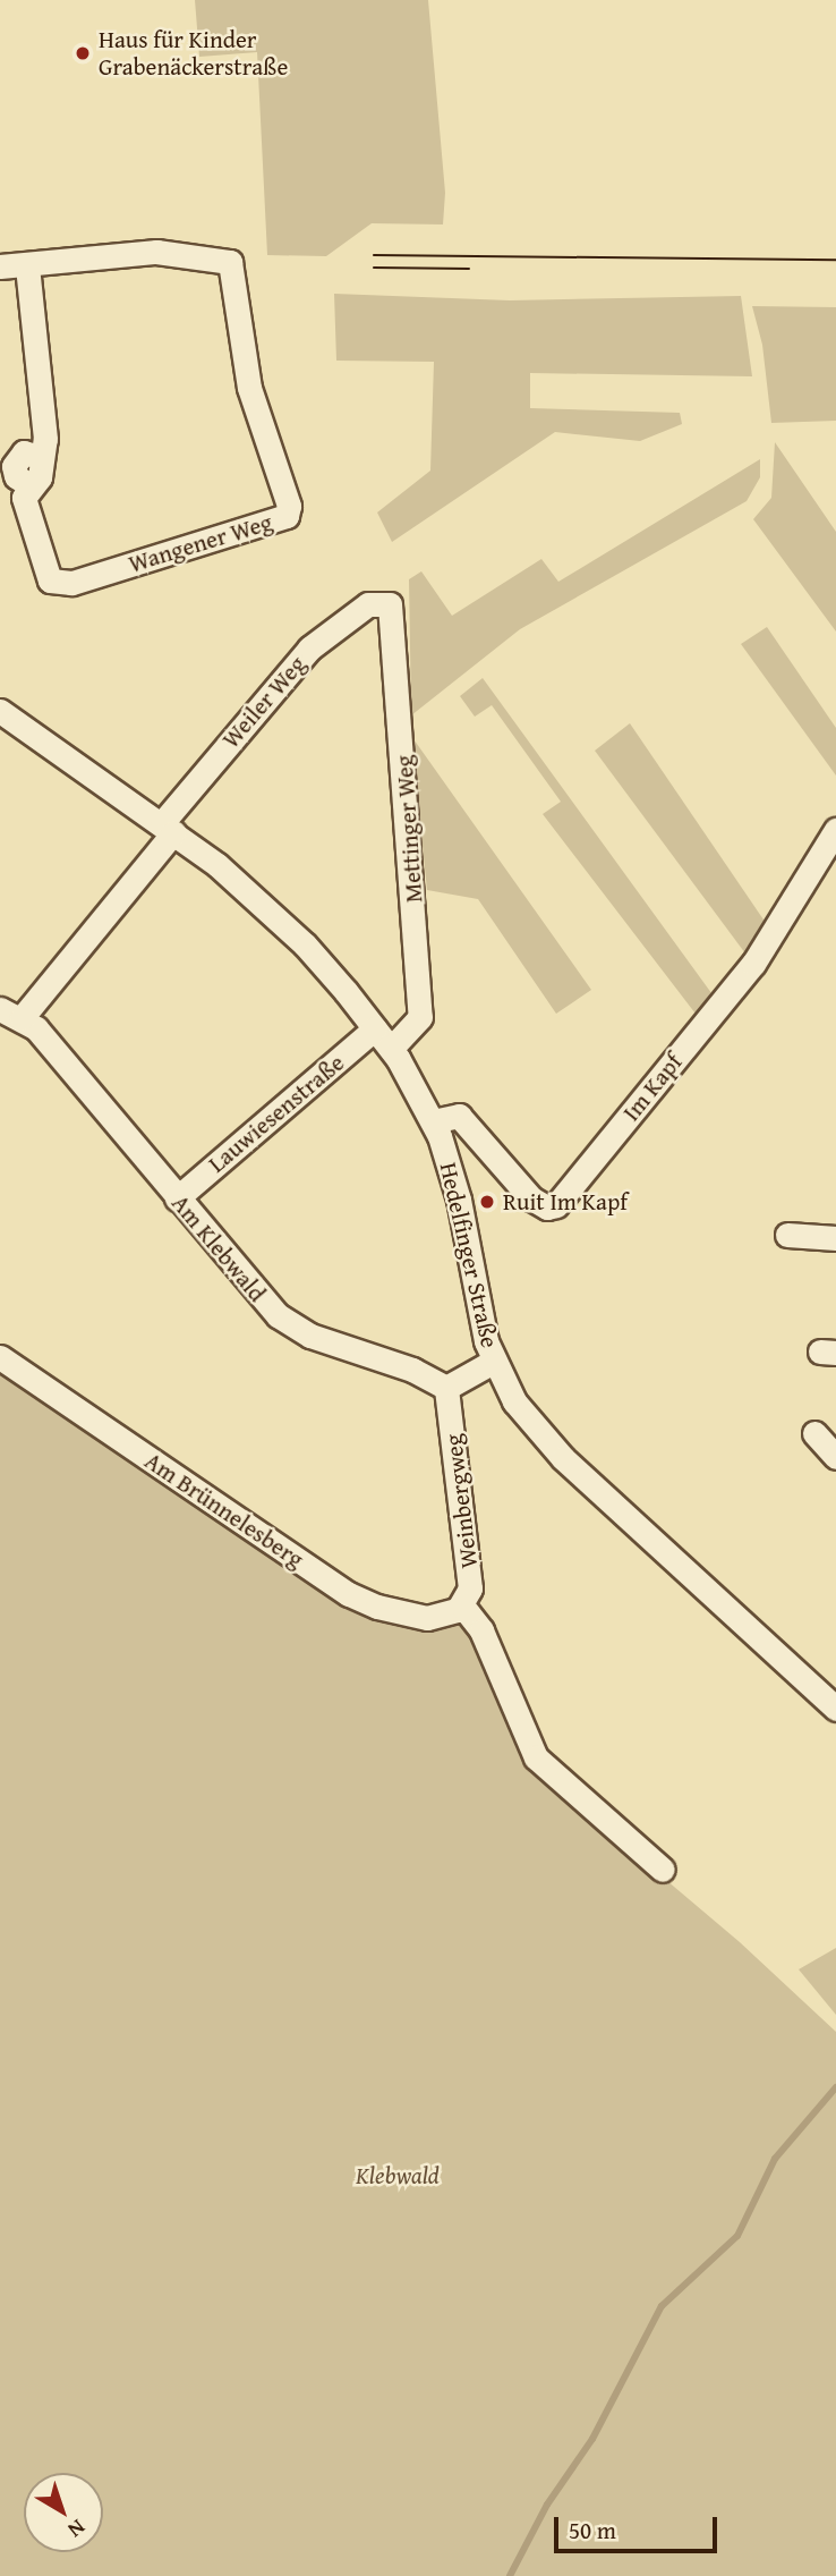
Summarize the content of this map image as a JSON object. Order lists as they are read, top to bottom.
{
  "streets": {
    "street": [
      "Wangener Weg",
      "Weiler Weg",
      "Mettinger Weg",
      "Im Kapf",
      "Lauwiesenstraße",
      "Am Klebwald",
      "Hedelfinger Straße",
      "Weinbergweg",
      "Am Brünnelesberg"
    ]
  },
  "crossings": [
    ["Weiler Weg", "Mettinger Weg"],
    ["Weiler Weg", "Am Klebwald"],
    ["Weiler Weg", "Hedelfinger Straße"],
    ["Mettinger Weg", "Hedelfinger Straße"],
    ["Im Kapf", "Hedelfinger Straße"],
    ["Lauwiesenstraße", "Am Klebwald"],
    ["Lauwiesenstraße", "Hedelfinger Straße"],
    ["Am Klebwald", "Weinbergweg"],
    ["Weinbergweg", "Am Brünnelesberg"]
  ],
  "parks": ["Klebwald"],
  "places": ["Haus für Kinder Grabenäckerstraße", "Ruit Im Kapf"],
  "scale_bar": "50 m",
  "north": "bottom right"
}
